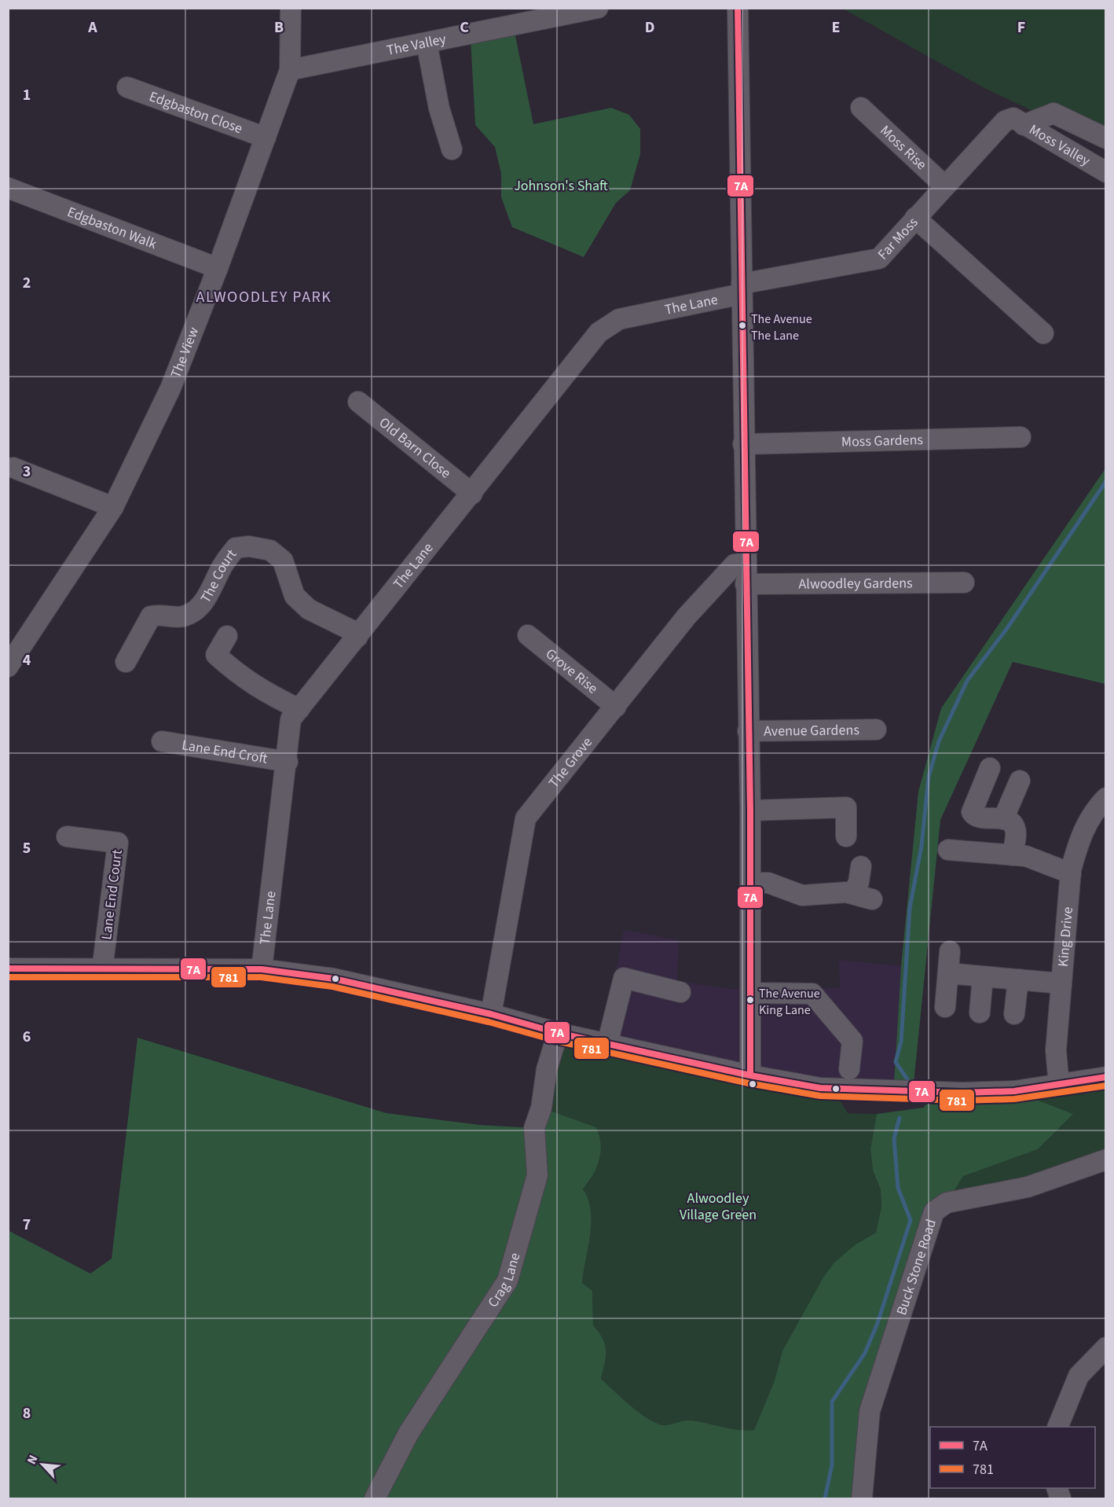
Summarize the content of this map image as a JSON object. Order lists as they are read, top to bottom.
{
  "streets": {
    "street": [
      "The Valley",
      "Edgbaston Close",
      "Moss Valley",
      "Moss Rise",
      "Edgbaston Walk",
      "Far Moss",
      "The Lane",
      "The View",
      "Moss Gardens",
      "Old Barn Close",
      "The Court",
      "Alwoodley Gardens",
      "Grove Rise",
      "Avenue Gardens",
      "Lane End Croft",
      "The Grove",
      "Lane End Court",
      "King Drive",
      "Buck Stone Road",
      "Crag Lane"
    ]
  },
  "crossings": [
    ["The Valley", "The View"],
    ["Edgbaston Close", "The View"],
    ["Moss Valley", "Far Moss"],
    ["Moss Rise", "Far Moss"],
    ["Edgbaston Walk", "The View"],
    ["Far Moss", "The Lane"],
    ["The Lane", "Old Barn Close"],
    ["The Lane", "The Court"],
    ["The Lane", "Lane End Croft"],
    ["Grove Rise", "The Grove"]
  ],
  "districts": ["ALWOODLEY PARK"],
  "parks": ["Johnson's Shaft", "Alwoodley Village Green"],
  "places": ["The Avenue The Lane", "The Avenue King Lane"],
  "lines": ["transit line 7A", "transit line 781"],
  "legend": ["7A", "781"],
  "north": "top left",
  "grid": {
    "columns": [
      "A",
      "B",
      "C",
      "D",
      "E",
      "F"
    ],
    "rows": [
      "1",
      "2",
      "3",
      "4",
      "5",
      "6",
      "7",
      "8"
    ]
  }
}
